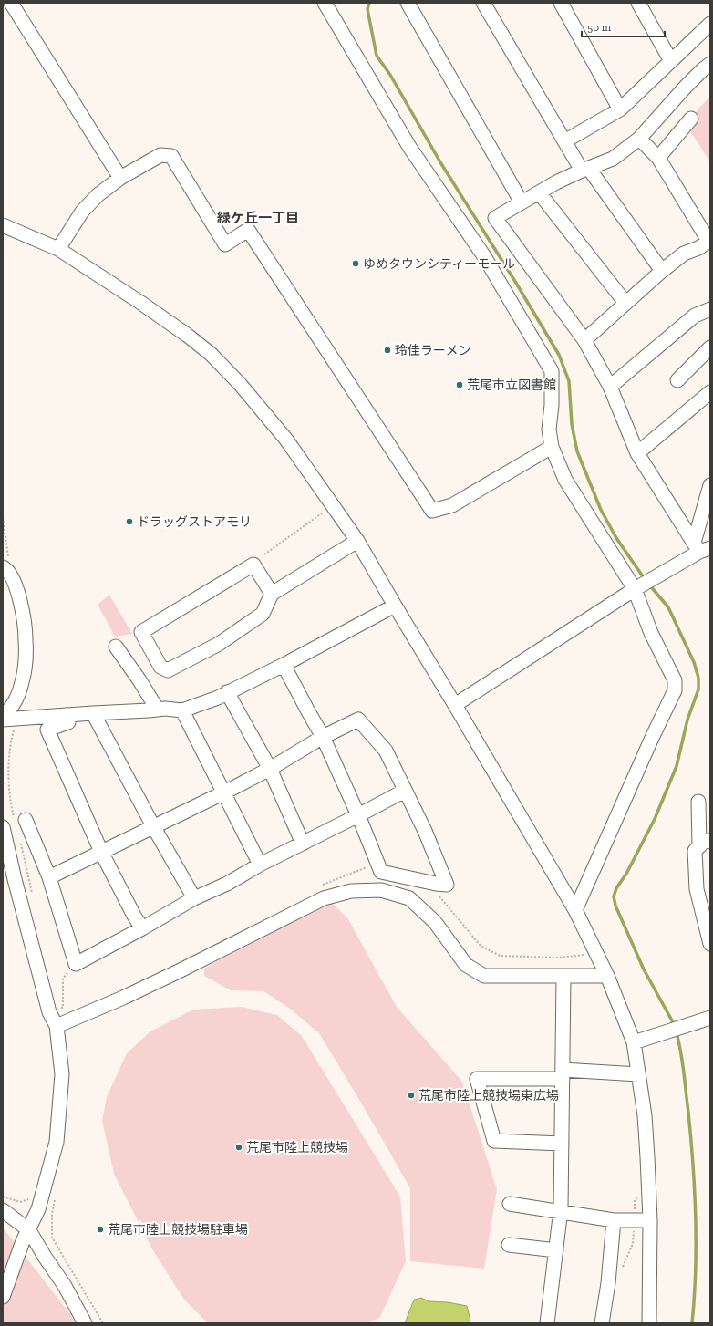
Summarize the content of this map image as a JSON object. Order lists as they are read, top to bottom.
{
  "districts": ["緑ケ丘一丁目"],
  "places": [
    "ゆめタウンシティーモール",
    "玲佳ラーメン",
    "荒尾市立図書館",
    "ドラッグストアモリ",
    "荒尾市陸上競技場東広場",
    "荒尾市陸上競技場",
    "荒尾市陸上競技場駐車場"
  ],
  "scale_bar": "50 m"
}
